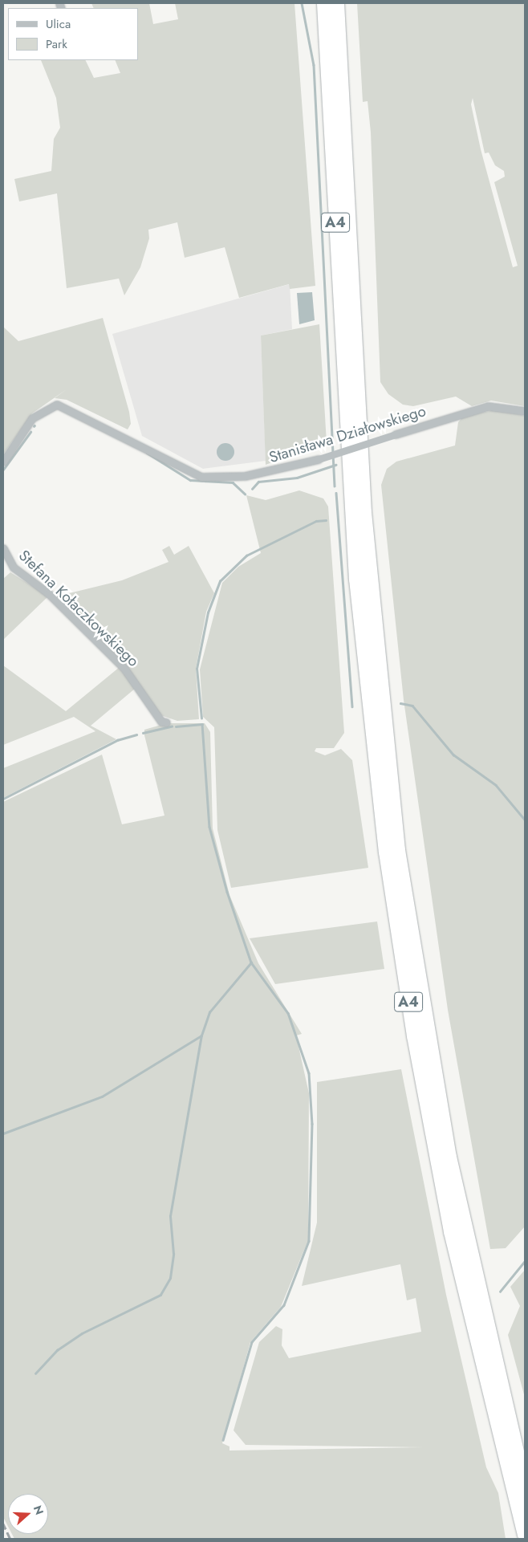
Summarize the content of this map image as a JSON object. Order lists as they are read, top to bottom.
{
  "streets": {
    "highway": ["A4"],
    "street": ["Stanisława Działowskiego", "Stefana Kołaczkowskiego"]
  },
  "legend": ["Ulica", "Park"],
  "north": "right"
}
